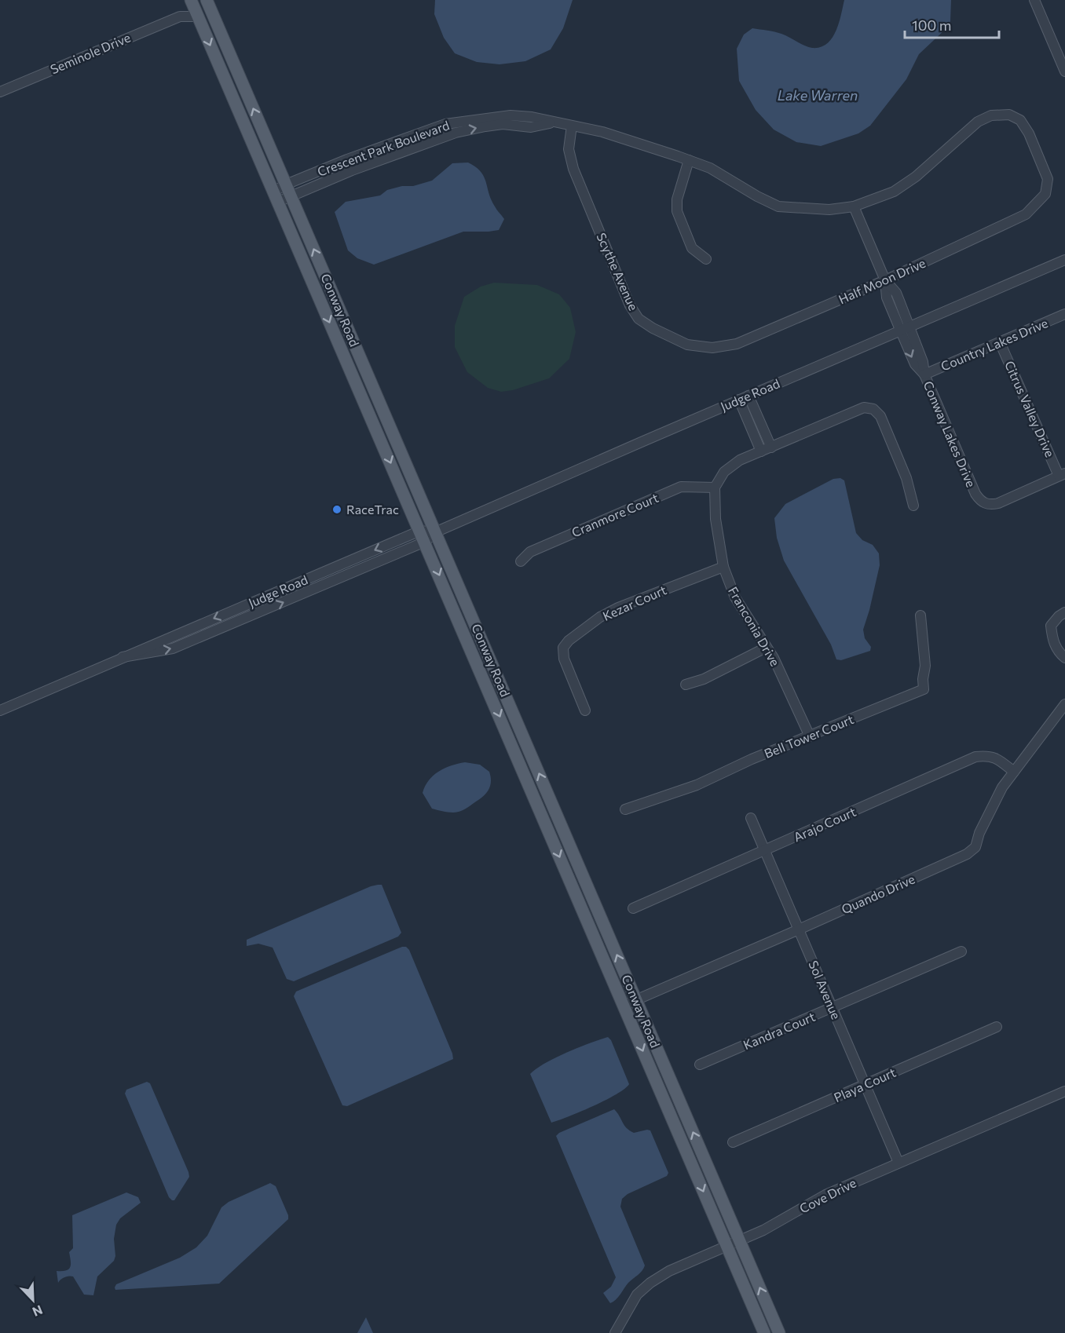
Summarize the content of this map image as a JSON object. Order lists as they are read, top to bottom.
{
  "streets": {
    "main road": ["Conway Road"],
    "street": [
      "Seminole Drive",
      "Crescent Park Boulevard",
      "Scythe Avenue",
      "Half Moon Drive",
      "Country Lakes Drive",
      "Judge Road",
      "Citrus Valley Drive",
      "Conway Lakes Drive",
      "Cranmore Court",
      "Kezar Court",
      "Franconia Drive",
      "Bell Tower Court",
      "Arajo Court",
      "Quando Drive",
      "Sol Avenue",
      "Kandra Court",
      "Playa Court",
      "Cove Drive"
    ]
  },
  "crossings": [
    ["Seminole Drive", "Conway Road"],
    ["Crescent Park Boulevard", "Scythe Avenue"],
    ["Crescent Park Boulevard", "Half Moon Drive"],
    ["Crescent Park Boulevard", "Conway Road"],
    ["Scythe Avenue", "Half Moon Drive"],
    ["Conway Road", "Judge Road"],
    ["Conway Road", "Quando Drive"],
    ["Conway Road", "Cove Drive"],
    ["Country Lakes Drive", "Citrus Valley Drive"],
    ["Country Lakes Drive", "Conway Lakes Drive"],
    ["Judge Road", "Conway Lakes Drive"],
    ["Citrus Valley Drive", "Conway Lakes Drive"],
    ["Cranmore Court", "Franconia Drive"],
    ["Kezar Court", "Franconia Drive"],
    ["Franconia Drive", "Bell Tower Court"],
    ["Arajo Court", "Quando Drive"],
    ["Arajo Court", "Sol Avenue"],
    ["Quando Drive", "Sol Avenue"],
    ["Sol Avenue", "Kandra Court"],
    ["Sol Avenue", "Playa Court"],
    ["Sol Avenue", "Cove Drive"]
  ],
  "water": ["Lake Warren"],
  "places": ["RaceTrac"],
  "scale_bar": "100 m",
  "north": "bottom right"
}
